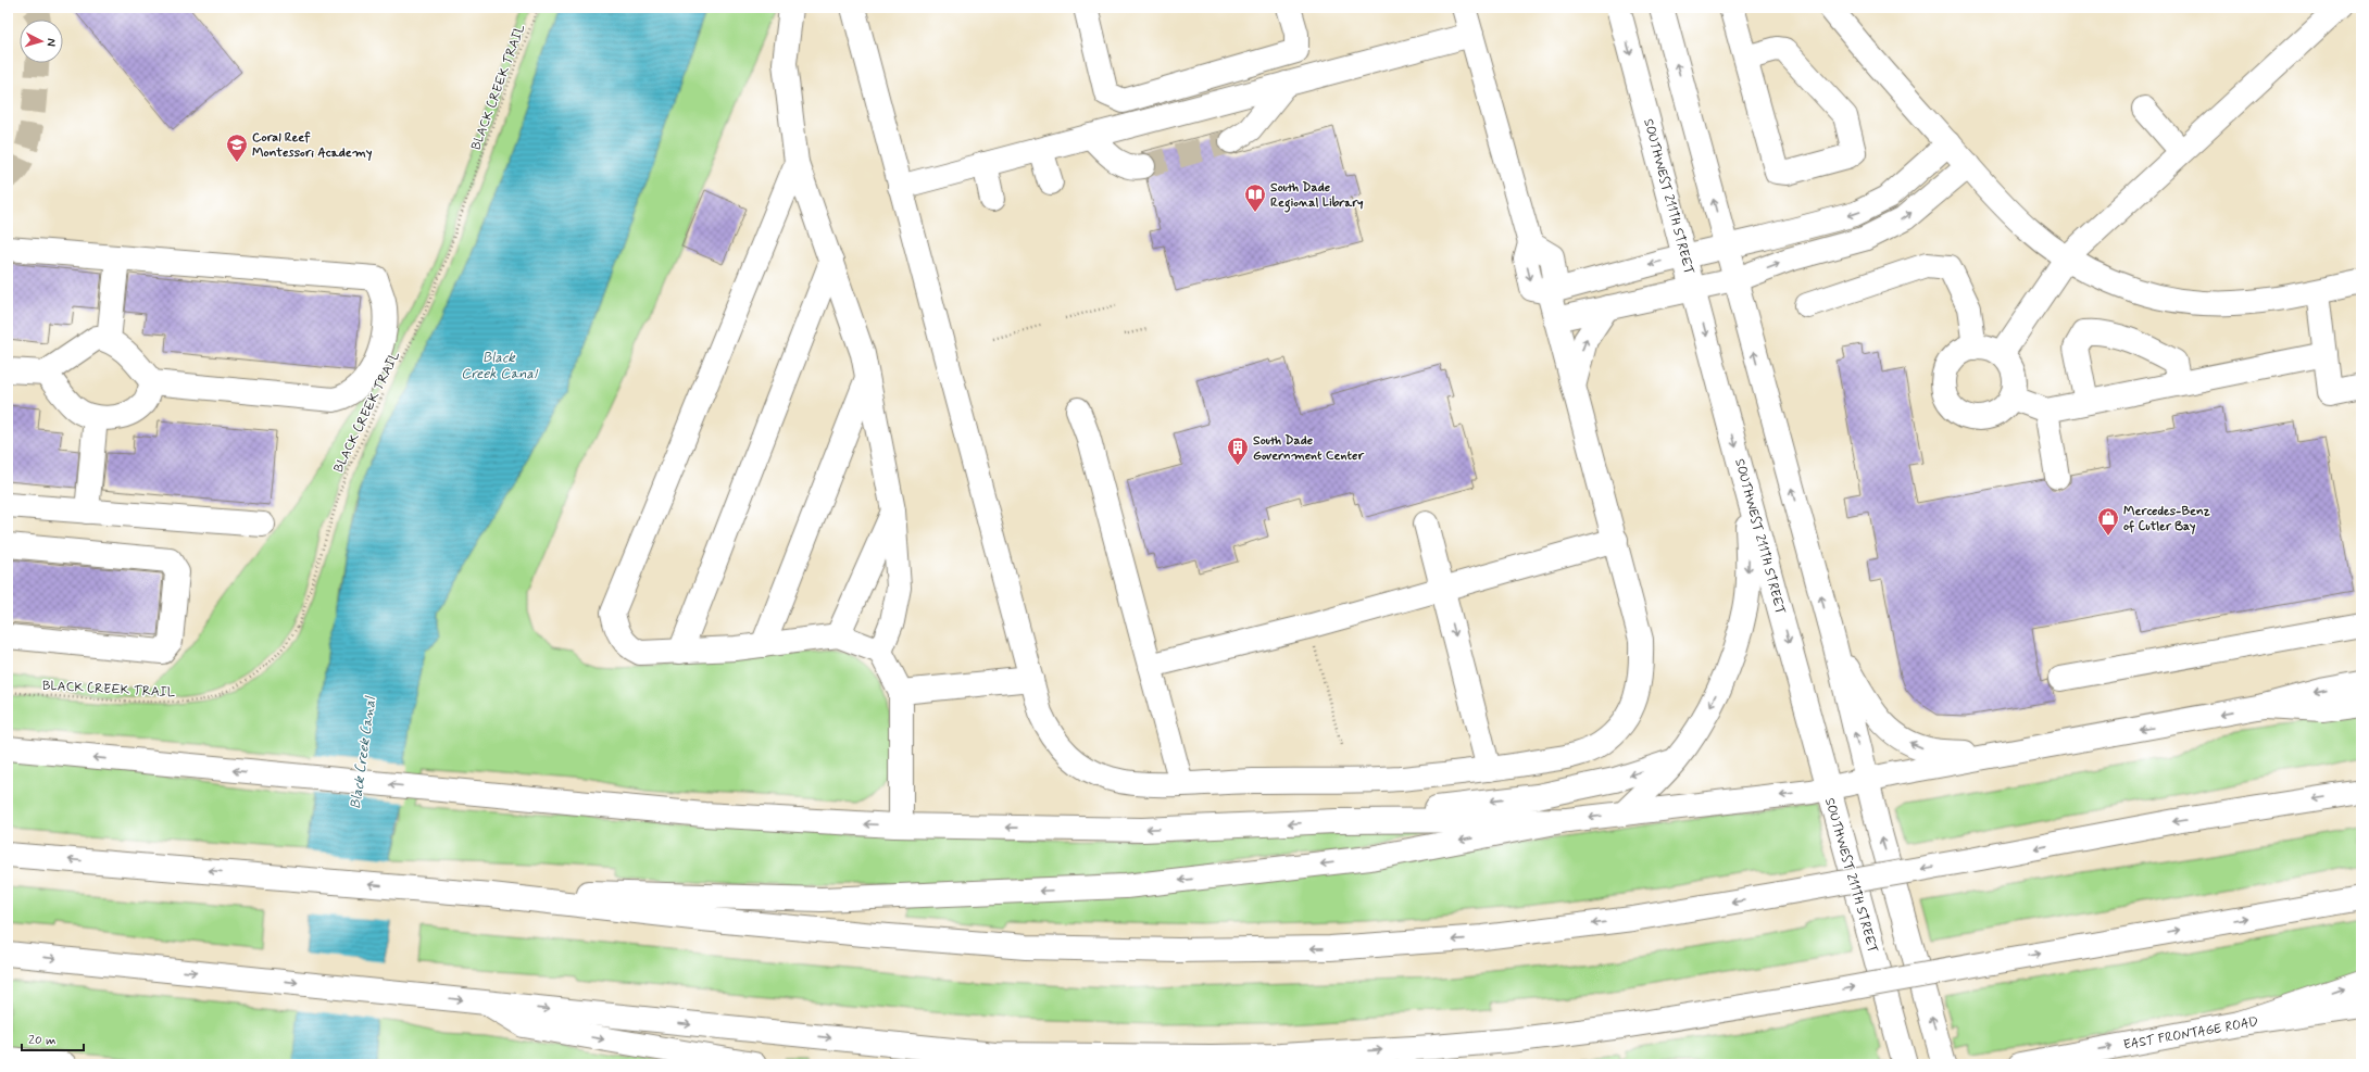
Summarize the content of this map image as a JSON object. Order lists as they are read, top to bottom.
{
  "streets": {
    "main road": ["SOUTHWEST 211TH STREET", "EAST FRONTAGE ROAD"],
    "path": ["BLACK CREEK TRAIL"]
  },
  "water": ["Black Creek Canal"],
  "places": {
    "school or university": ["Coral Reef Montessori Academy"],
    "library": ["South Dade Regional Library"],
    "building": ["South Dade Government Center"],
    "shop": ["Mercedes-Benz of Cutler Bay"]
  },
  "scale_bar": "20 m",
  "north": "right"
}
